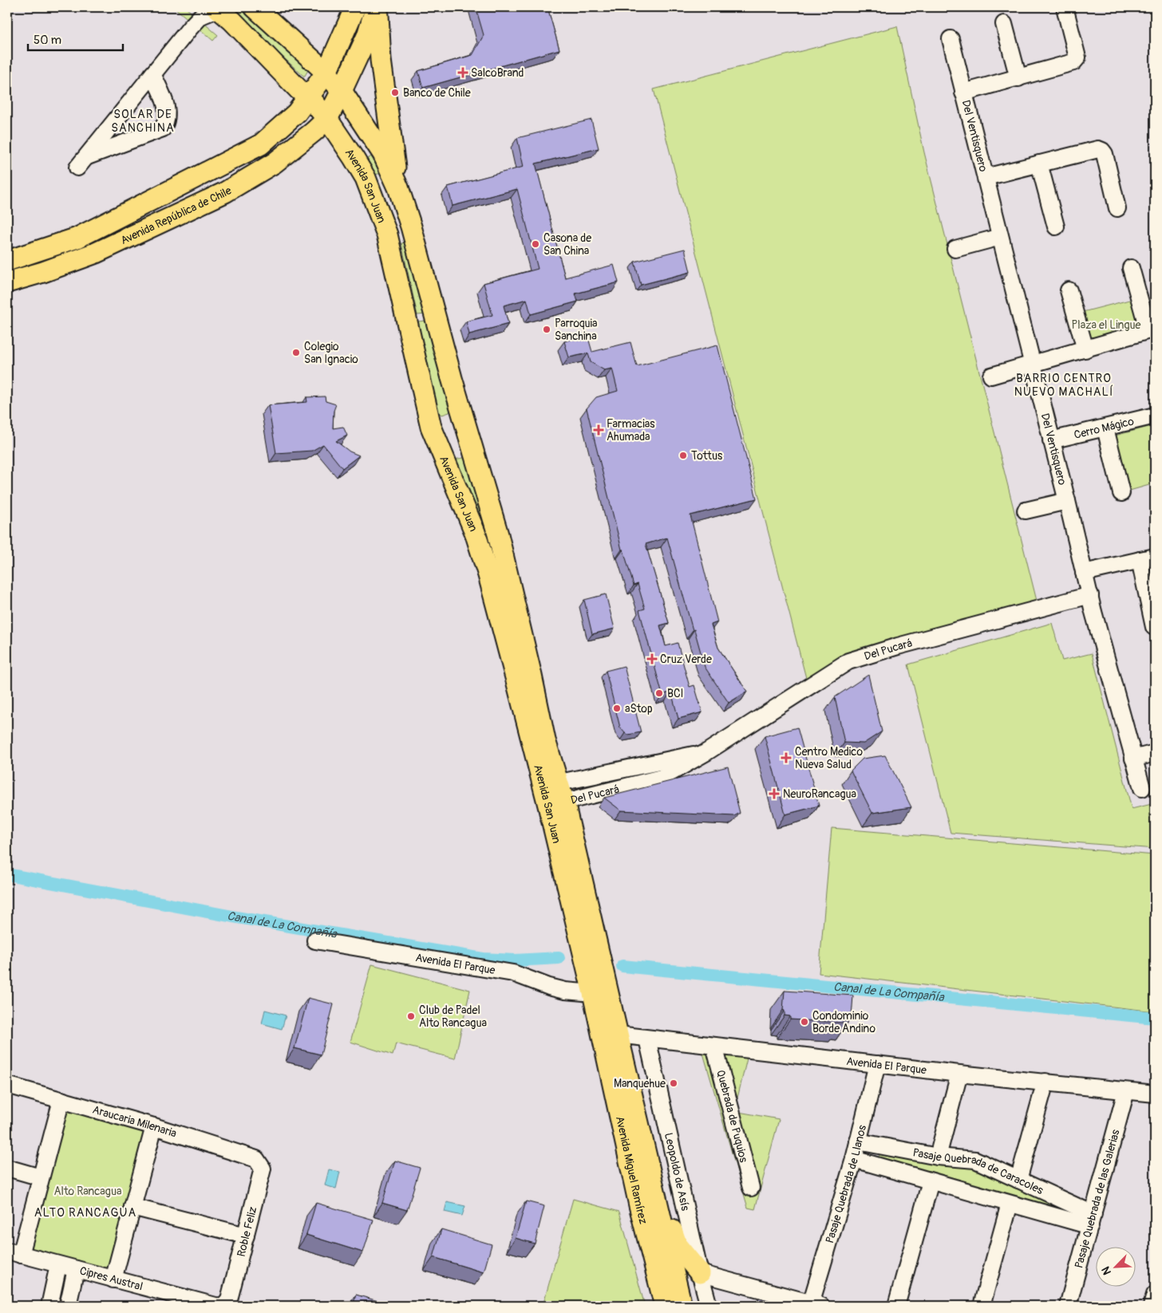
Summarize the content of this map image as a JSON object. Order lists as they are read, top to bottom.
{
  "streets": {
    "main road": ["Avenida San Juan", "Avenida República de Chile", "Avenida Miguel Ramírez"],
    "street": [
      "Del Ventisquero",
      "Cerro Mágico",
      "Del Pucará",
      "Avenida El Parque",
      "Quebrada de Puquios",
      "Araucaria Milenaria",
      "Pasaje Quebrada de Caracoles",
      "Leopoldo de Asís",
      "Pasaje Quebrada de Llanos",
      "Pasaje Quebrada de las Galerias",
      "Roble Feliz",
      "Cipres Austral"
    ]
  },
  "crossings": [
    ["Del Ventisquero", "Cerro Mágico"],
    ["Del Ventisquero", "Del Pucará"],
    ["Avenida San Juan", "Avenida República de Chile"],
    ["Avenida San Juan", "Del Pucará"],
    ["Avenida San Juan", "Avenida El Parque"],
    ["Avenida San Juan", "Avenida Miguel Ramírez"],
    ["Avenida El Parque", "Quebrada de Puquios"],
    ["Avenida El Parque", "Avenida Miguel Ramírez"],
    ["Avenida El Parque", "Leopoldo de Asís"],
    ["Avenida El Parque", "Pasaje Quebrada de Llanos"],
    ["Avenida El Parque", "Pasaje Quebrada de las Galerias"],
    ["Araucaria Milenaria", "Roble Feliz"],
    ["Pasaje Quebrada de Caracoles", "Pasaje Quebrada de Llanos"],
    ["Pasaje Quebrada de Caracoles", "Pasaje Quebrada de las Galerias"],
    ["Roble Feliz", "Cipres Austral"]
  ],
  "districts": ["SOLAR DE SANCHINA", "BARRIO CENTRO NUEVO MACHALÍ", "ALTO RANCAGUA"],
  "water": ["Canal de La Compañía"],
  "parks": ["Plaza el Lingue", "Alto Rancagua"],
  "places": {
    "health": [
      "SalcoBrand",
      "Farmacias Ahumada",
      "Cruz Verde",
      "Centro Medico Nueva Salud",
      "NeuroRancagua"
    ],
    "other": [
      "Banco de Chile",
      "Casona de San China",
      "Parroquia Sanchina",
      "Colegio San Ignacio",
      "Tottus",
      "BCI",
      "aStop",
      "Club de Padel Alto Rancagua",
      "Condominio Borde Andino",
      "Manquehue"
    ]
  },
  "scale_bar": "50 m",
  "north": "bottom left"
}
